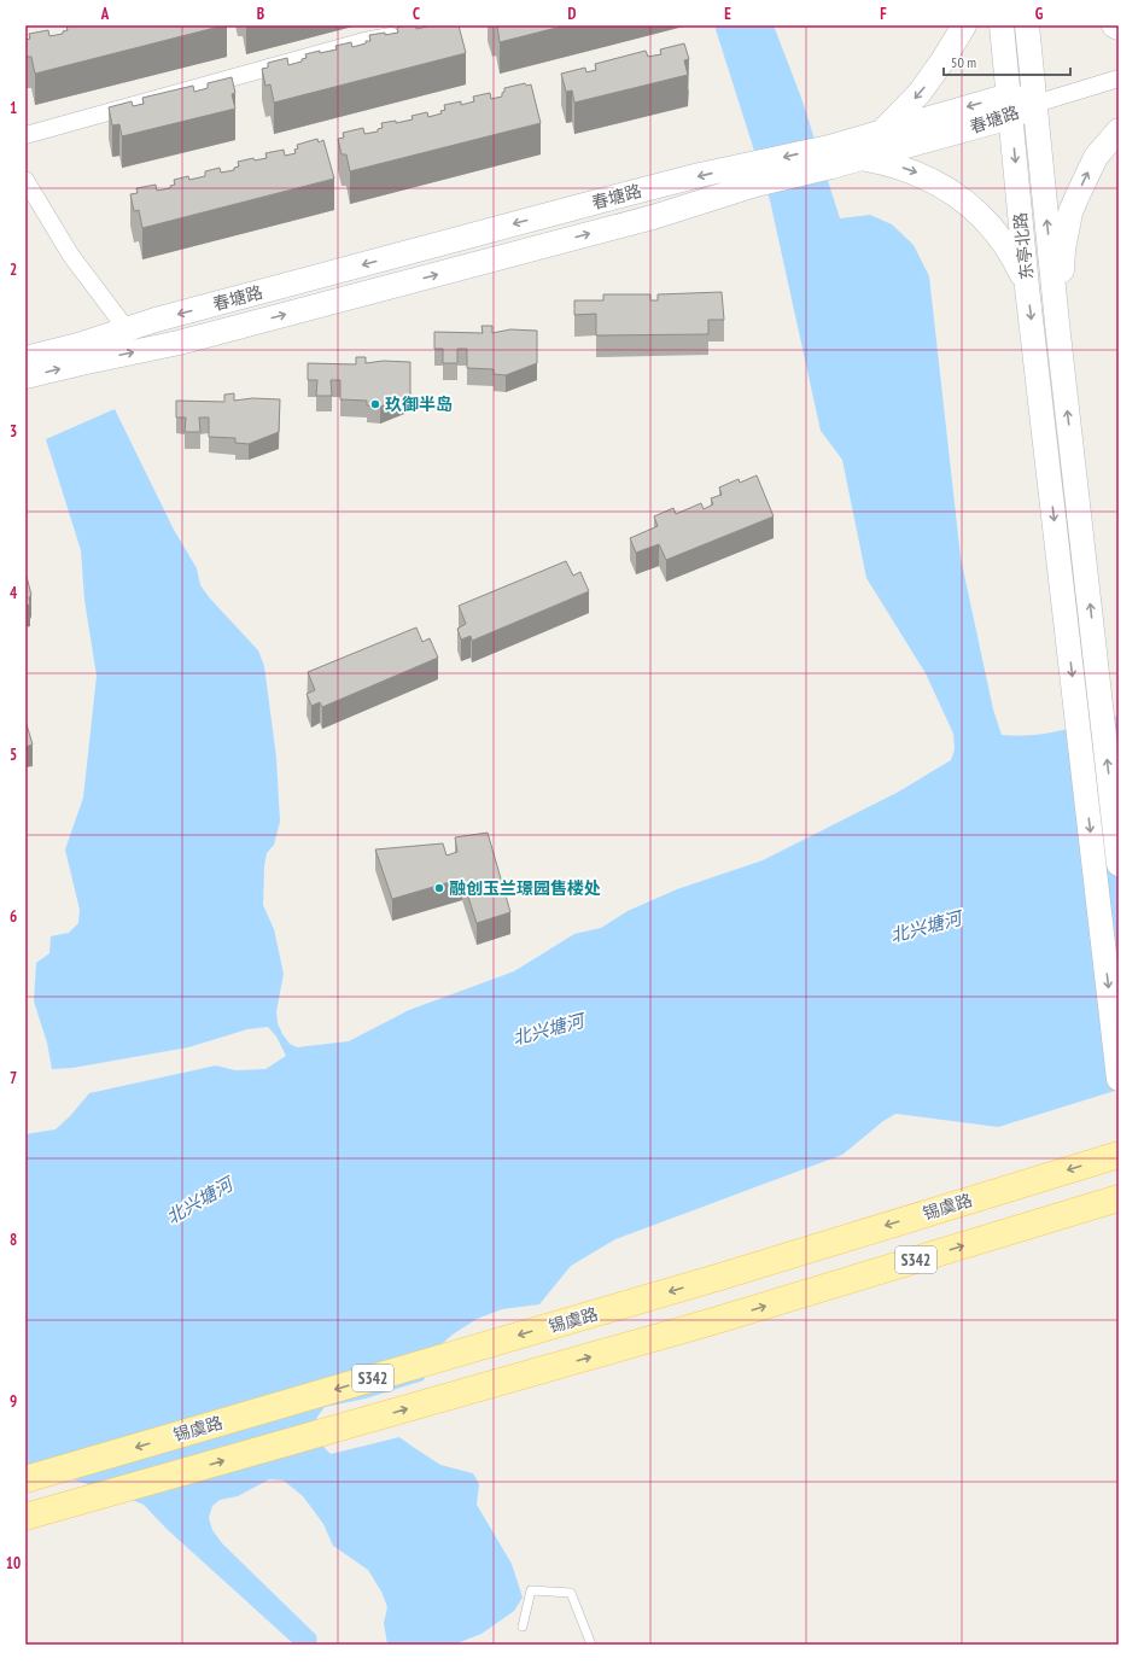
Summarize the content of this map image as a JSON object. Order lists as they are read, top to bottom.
{
  "streets": {
    "main road": [
      "春塘路",
      "东亭北路",
      "锡虞路",
      "S342"
    ]
  },
  "crossings": [
    ["春塘路", "东亭北路"]
  ],
  "water": ["北兴塘河"],
  "places": ["玖御半岛", "融创玉兰璟园售楼处"],
  "scale_bar": "50 m",
  "grid": {
    "columns": [
      "A",
      "B",
      "C",
      "D",
      "E",
      "F",
      "G"
    ],
    "rows": [
      "1",
      "2",
      "3",
      "4",
      "5",
      "6",
      "7",
      "8",
      "9",
      "10"
    ]
  }
}
